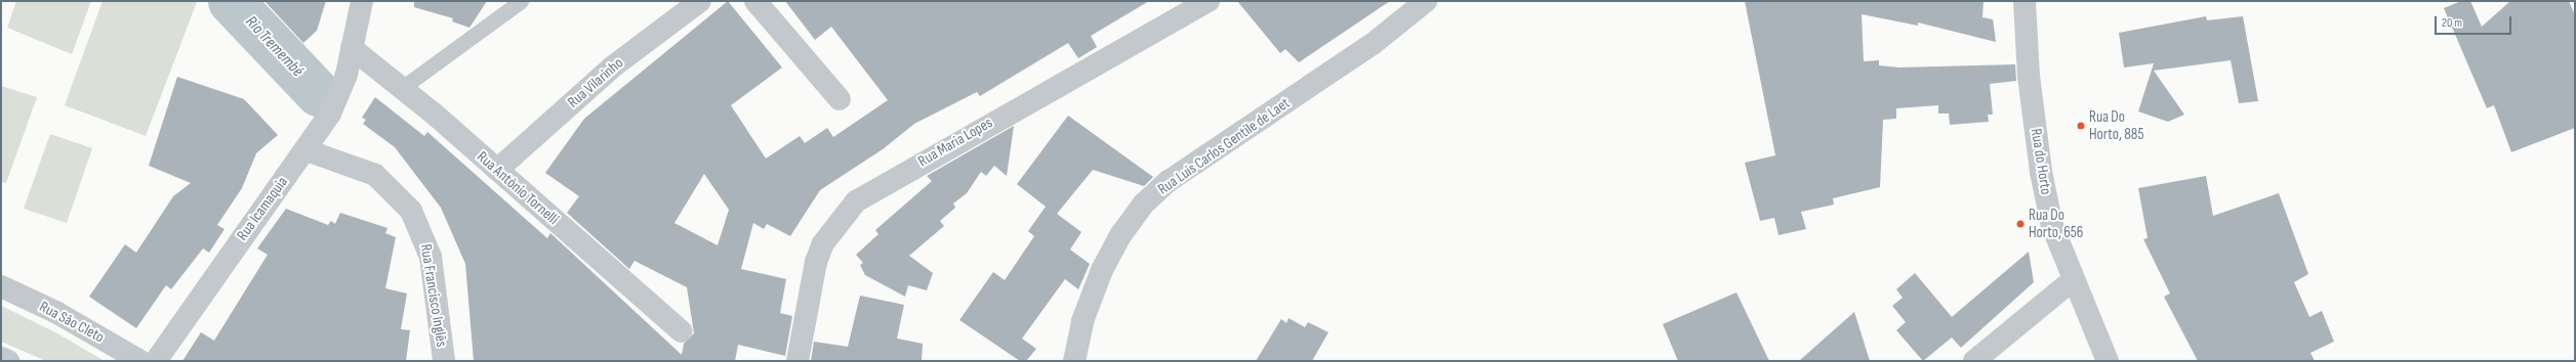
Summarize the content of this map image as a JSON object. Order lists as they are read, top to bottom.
{
  "streets": {
    "street": [
      "Rua Vilarinho",
      "Rua Maria Lopes",
      "Rua Luís Carlos Gentile de Laet",
      "Rua do Horto",
      "Rua Antônio Tornelli",
      "Rua Icamaquia",
      "Rua Francisco Inglês",
      "Rua São Cleto"
    ]
  },
  "crossings": [
    ["Rua Vilarinho", "Rua Antônio Tornelli"],
    ["Rua Antônio Tornelli", "Rua Icamaquia"],
    ["Rua Icamaquia", "Rua Francisco Inglês"]
  ],
  "water": ["Rio Tremembé"],
  "places": ["Rua Do Horto, 885", "Rua Do Horto, 656"],
  "scale_bar": "20 m"
}
